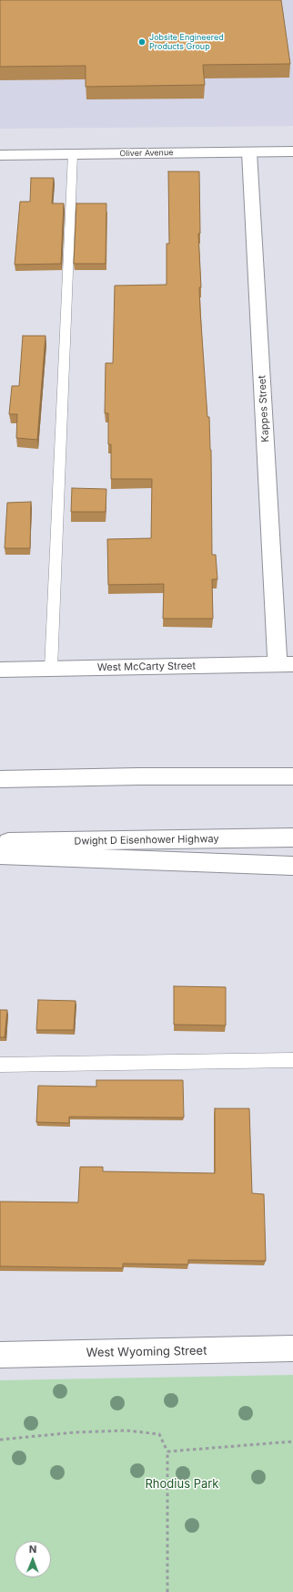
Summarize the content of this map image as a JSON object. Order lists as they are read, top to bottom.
{
  "streets": {
    "main road": [
      "Oliver Avenue",
      "Kappes Street",
      "West McCarty Street",
      "Dwight D Eisenhower Highway",
      "West Wyoming Street"
    ]
  },
  "crossings": [
    ["Oliver Avenue", "Kappes Street"],
    ["Kappes Street", "West McCarty Street"]
  ],
  "parks": ["Rhodius Park"],
  "places": ["Jobsite Engineered Products Group"],
  "north": "top"
}
